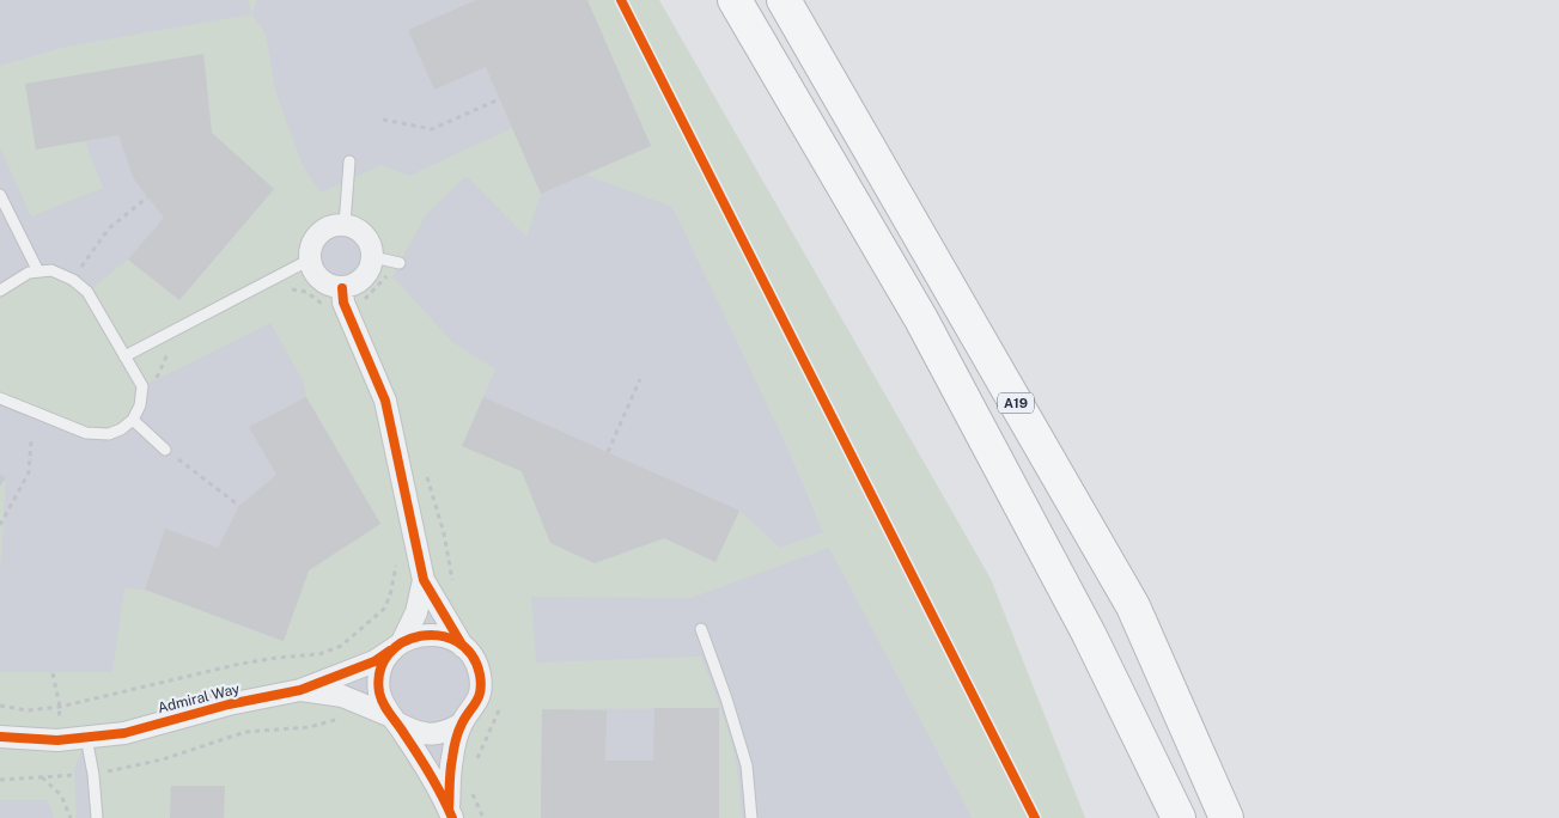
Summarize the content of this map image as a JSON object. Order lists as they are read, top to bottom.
{
  "streets": {
    "highway": ["A19"],
    "street": ["Admiral Way"]
  }
}
